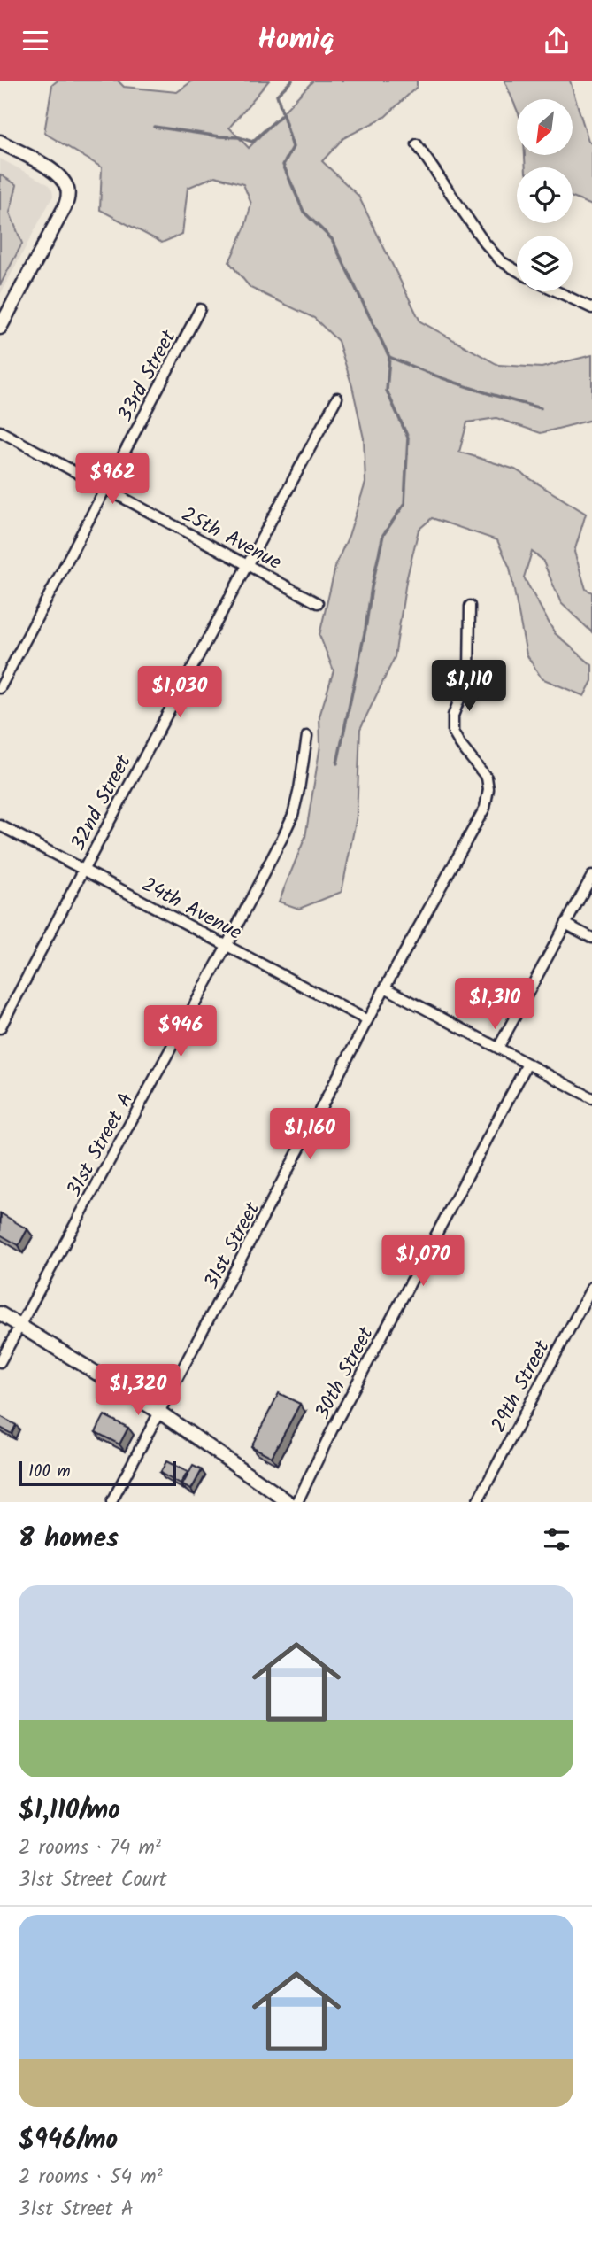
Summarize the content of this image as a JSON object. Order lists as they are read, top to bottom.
{
  "streets": {
    "street": [
      "33rd Street",
      "25th Avenue",
      "32nd Street",
      "24th Avenue",
      "31st Street A",
      "31st Street",
      "30th Street",
      "29th Street"
    ]
  },
  "crossings": [
    ["33rd Street", "25th Avenue"],
    ["25th Avenue", "32nd Street"],
    ["32nd Street", "24th Avenue"],
    ["24th Avenue", "31st Street A"],
    ["24th Avenue", "31st Street"]
  ],
  "scale_bar": "100 m",
  "north": "bottom left",
  "page": {
    "header": "Homiq",
    "price": [
      "$962",
      "$1,110",
      "$1,030",
      "$1,310",
      "$946",
      "$1,160",
      "$1,070",
      "$1,320"
    ],
    "scale": "100 m",
    "heading": "8 homes",
    "list": [
      {
        "name": "$1,110/mo",
        "note": "2 rooms · 74 m² · 31st Street Court"
      },
      {
        "name": "$946/mo",
        "note": "2 rooms · 54 m² · 31st Street A"
      }
    ]
  }
}
